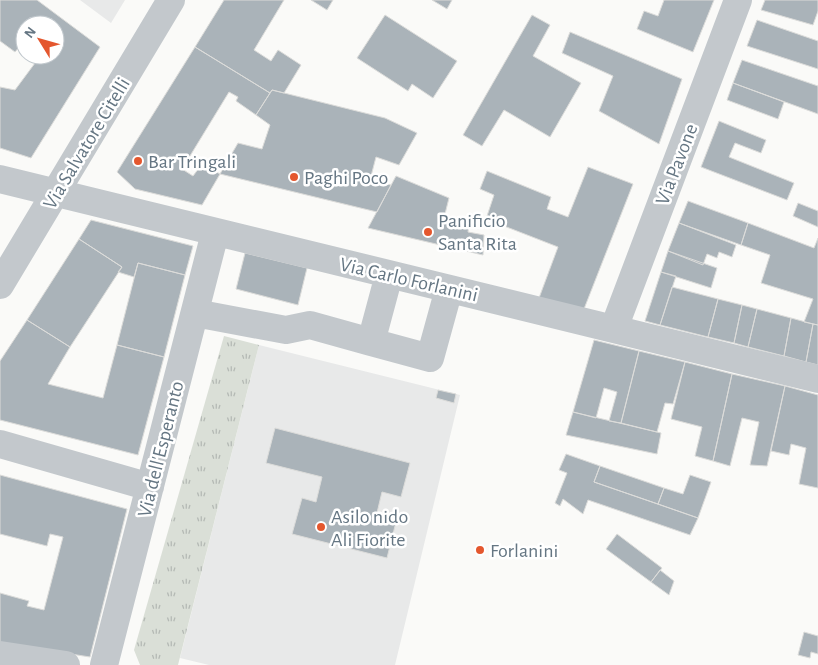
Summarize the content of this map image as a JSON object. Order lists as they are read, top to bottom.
{
  "streets": {
    "street": [
      "Via Salvatore Citelli",
      "Via Pavone",
      "Via Carlo Forlanini",
      "Via dell'Esperanto"
    ]
  },
  "crossings": [
    ["Via Salvatore Citelli", "Via Carlo Forlanini"],
    ["Via Pavone", "Via Carlo Forlanini"],
    ["Via Carlo Forlanini", "Via dell'Esperanto"]
  ],
  "places": [
    "Bar Tringali",
    "Paghi Poco",
    "Panificio Santa Rita",
    "Asilo nido Ali Fiorite",
    "Forlanini"
  ],
  "north": "top left"
}
